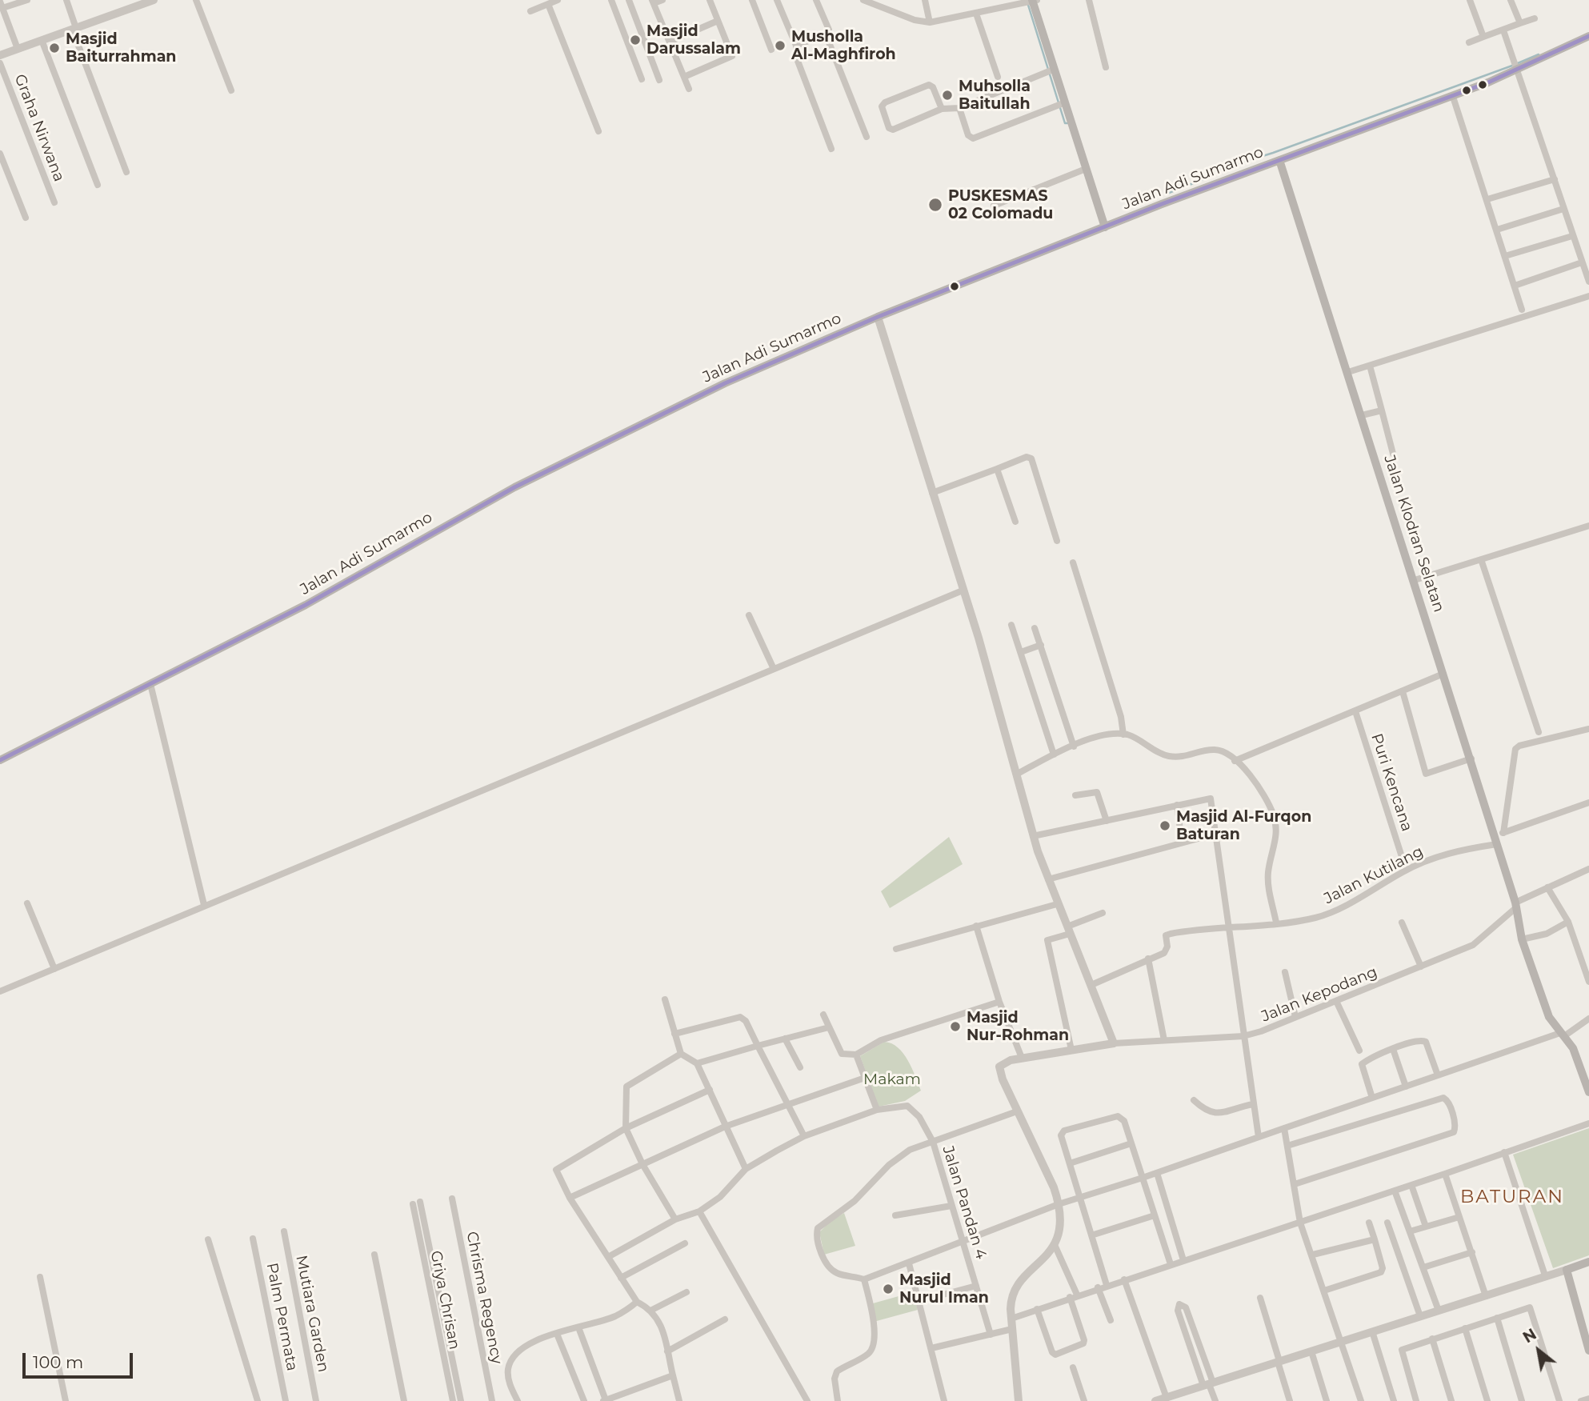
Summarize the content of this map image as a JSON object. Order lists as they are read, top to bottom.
{
  "streets": {
    "main road": ["Jalan Adi Sumarmo", "Jalan Klodran Selatan"],
    "street": [
      "Graha Nirwana",
      "Puri Kencana",
      "Jalan Kutilang",
      "Jalan Kepodang",
      "Jalan Pandan 4",
      "Chrisma Regency",
      "Griya Chrisan",
      "Mutiara Garden",
      "Palm Permata"
    ]
  },
  "crossings": [
    ["Jalan Adi Sumarmo", "Jalan Klodran Selatan"],
    ["Jalan Klodran Selatan", "Jalan Kutilang"],
    ["Jalan Klodran Selatan", "Jalan Kepodang"]
  ],
  "districts": ["BATURAN"],
  "parks": ["Makam"],
  "places": [
    "Masjid Darussalam",
    "Musholla Al-Maghfiroh",
    "Masjid Baiturrahman",
    "Muhsolla Baitullah",
    "PUSKESMAS 02 Colomadu",
    "Masjid Al-Furqon Baturan",
    "Masjid Nur-Rohman",
    "Masjid Nurul Iman"
  ],
  "scale_bar": "100 m",
  "north": "top left"
}
